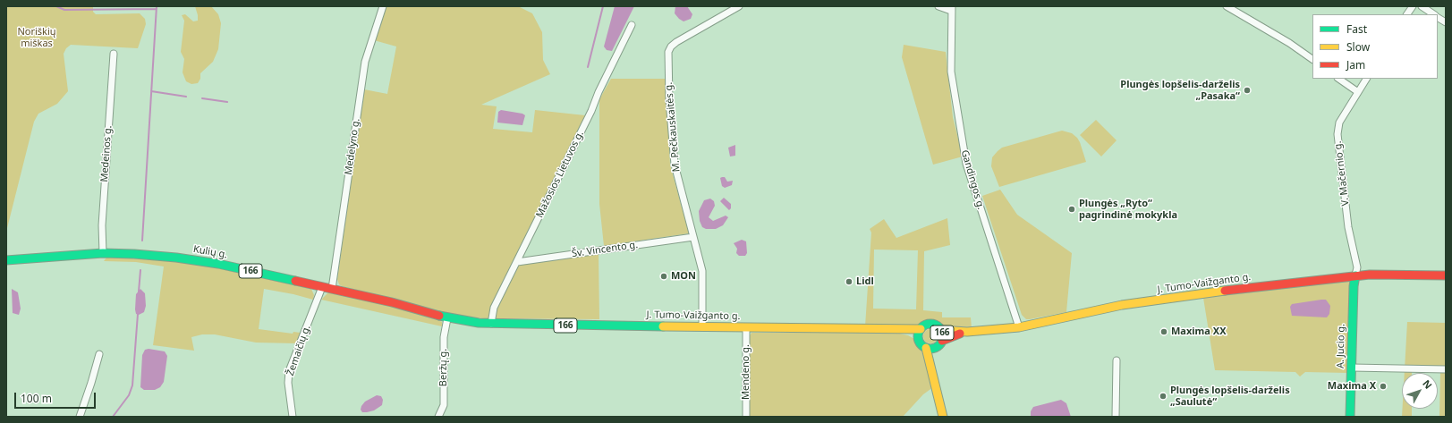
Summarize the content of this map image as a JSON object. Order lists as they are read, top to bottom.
{
  "streets": {
    "main road": [
      "Kulių g.",
      "166",
      "J. Tumo-Vaižganto g.",
      "A. Jucio g."
    ],
    "street": [
      "M. Pečkauskaitės g.",
      "Medelyno g.",
      "Medeinos g.",
      "V. Mačernio g.",
      "Mažosios Lietuvos g.",
      "Gandingos g.",
      "Šv. Vincento g.",
      "Žemaičių g.",
      "Beržų g.",
      "Mendeno g."
    ]
  },
  "crossings": [
    ["M. Pečkauskaitės g.", "Šv. Vincento g."],
    ["M. Pečkauskaitės g.", "J. Tumo-Vaižganto g."],
    ["Medelyno g.", "Kulių g."],
    ["Medeinos g.", "Kulių g."],
    ["V. Mačernio g.", "J. Tumo-Vaižganto g."],
    ["V. Mačernio g.", "A. Jucio g."],
    ["Mažosios Lietuvos g.", "Šv. Vincento g."],
    ["Mažosios Lietuvos g.", "Kulių g."],
    ["Mažosios Lietuvos g.", "J. Tumo-Vaižganto g."],
    ["Gandingos g.", "J. Tumo-Vaižganto g."],
    ["Kulių g.", "J. Tumo-Vaižganto g."],
    ["Kulių g.", "Žemaičių g."],
    ["Kulių g.", "Beržų g."],
    ["166", "J. Tumo-Vaižganto g."],
    ["J. Tumo-Vaižganto g.", "A. Jucio g."],
    ["J. Tumo-Vaižganto g.", "Mendeno g."]
  ],
  "parks": ["Noriškių miškas"],
  "places": [
    "Plungės lopšelis-darželis „Pasaka“",
    "Plungės „Ryto“ pagrindinė mokykla",
    "MON",
    "Lidl",
    "Maxima XX",
    "Maxima X",
    "Plungės lopšelis-darželis „Saulutė“"
  ],
  "legend": ["Fast", "Slow", "Jam"],
  "scale_bar": "100 m",
  "north": "top right"
}
